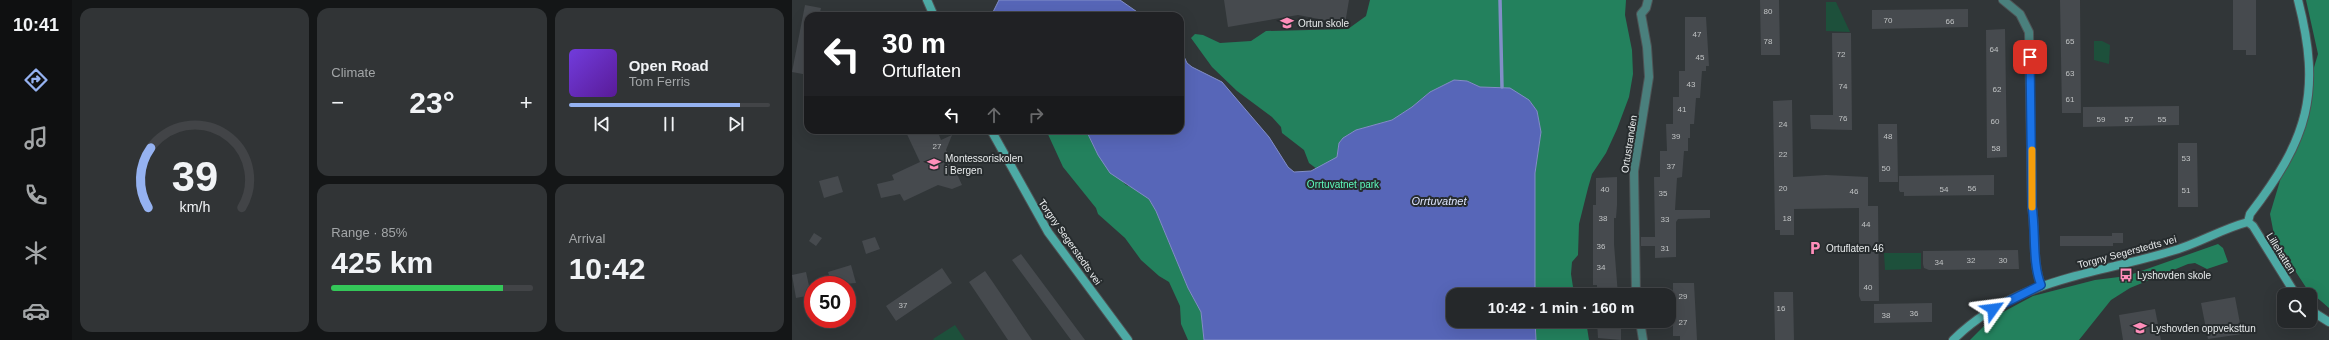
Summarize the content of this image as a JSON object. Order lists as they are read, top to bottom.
{
  "streets": {
    "main road": ["Torgny Segerstedts vei", "Lillehatten"],
    "street": ["Ortustranden"]
  },
  "crossings": [
    ["Torgny Segerstedts vei", "Lillehatten"]
  ],
  "water": ["Orrtuvatnet"],
  "parks": ["Orrtuvatnet park"],
  "places": {
    "school or university": ["Ortun skole", "Montessoriskolen i Bergen", "Lyshovden oppveksttun"],
    "parking": ["Ortuflaten 46"],
    "bus stop": ["Lyshovden skole"]
  },
  "house_numbers": [
    "80",
    "70",
    "66",
    "47",
    "78",
    "65",
    "64",
    "72",
    "45",
    "63",
    "43",
    "74",
    "62",
    "61",
    "41",
    "76",
    "59",
    "57",
    "55",
    "60",
    "24",
    "39",
    "48",
    "27",
    "58",
    "22",
    "53",
    "37",
    "50",
    "20",
    "56",
    "40",
    "54",
    "51",
    "46",
    "35",
    "38",
    "18",
    "33",
    "44",
    "36",
    "31",
    "32",
    "30",
    "34",
    "34",
    "40",
    "29",
    "37",
    "16",
    "36",
    "38",
    "27"
  ],
  "page": {
    "tabs": "10:41",
    "tile": [
      "Climate",
      ["Range · 85%", "425 km"],
      ["Arrival", "10:42"]
    ],
    "turn": ["30 m", "Ortuflaten"],
    "song": ["Open Road", "Tom Ferris"],
    "heat": ["−", "23°", "+"],
    "limit": "50",
    "trip": "10:42 · 1 min · 160 m",
    "gauge": ["39", "km/h"]
  }
}
